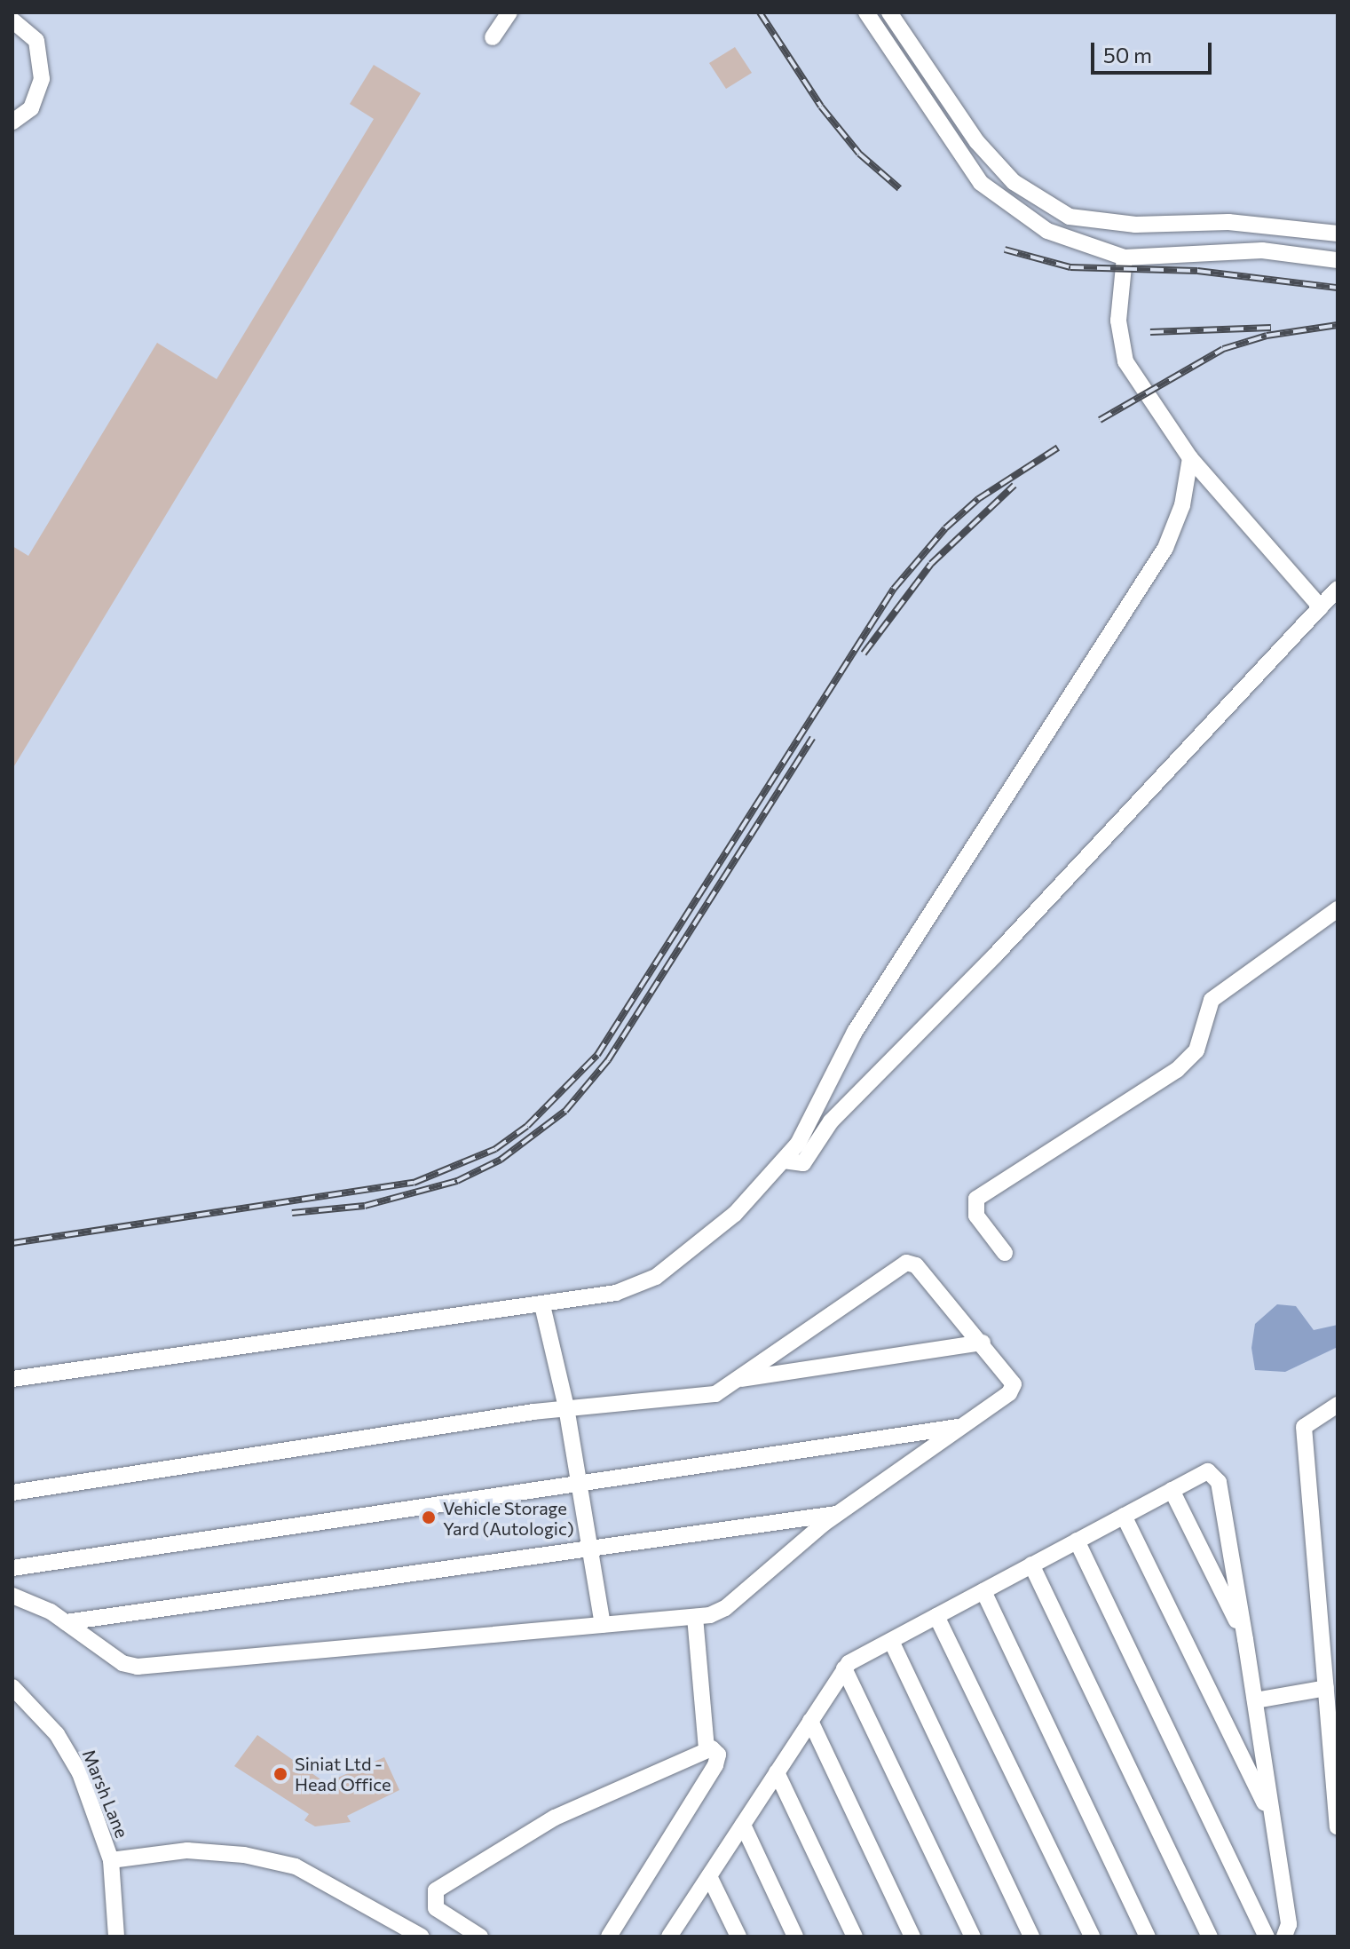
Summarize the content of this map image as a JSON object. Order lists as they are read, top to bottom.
{
  "streets": {
    "street": ["Marsh Lane"]
  },
  "places": ["Vehicle Storage Yard (Autologic)", "Siniat Ltd - Head Office"],
  "scale_bar": "50 m"
}
